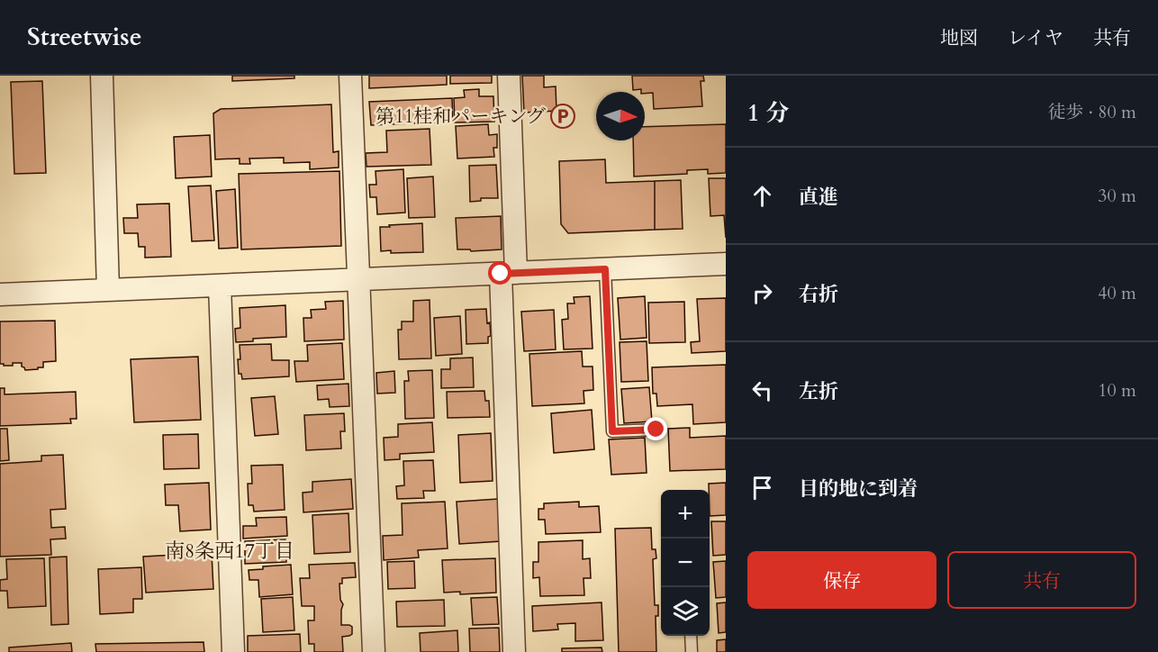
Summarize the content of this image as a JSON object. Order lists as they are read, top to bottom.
{
  "districts": ["南8条西17丁目"],
  "places": {
    "parking": ["第11桂和パーキング"]
  },
  "north": "right",
  "page": {
    "header": "Streetwise",
    "nav": ["地図", "レイヤ", "共有"],
    "heading": ["1 分", "徒歩 · 80 m"],
    "list": [
      ["直進", "30 m"],
      ["右折", "40 m"],
      ["左折", "10 m"],
      "目的地に到着"
    ],
    "map_buttons": ["+", "−"],
    "buttons": ["保存", "共有"]
  }
}
